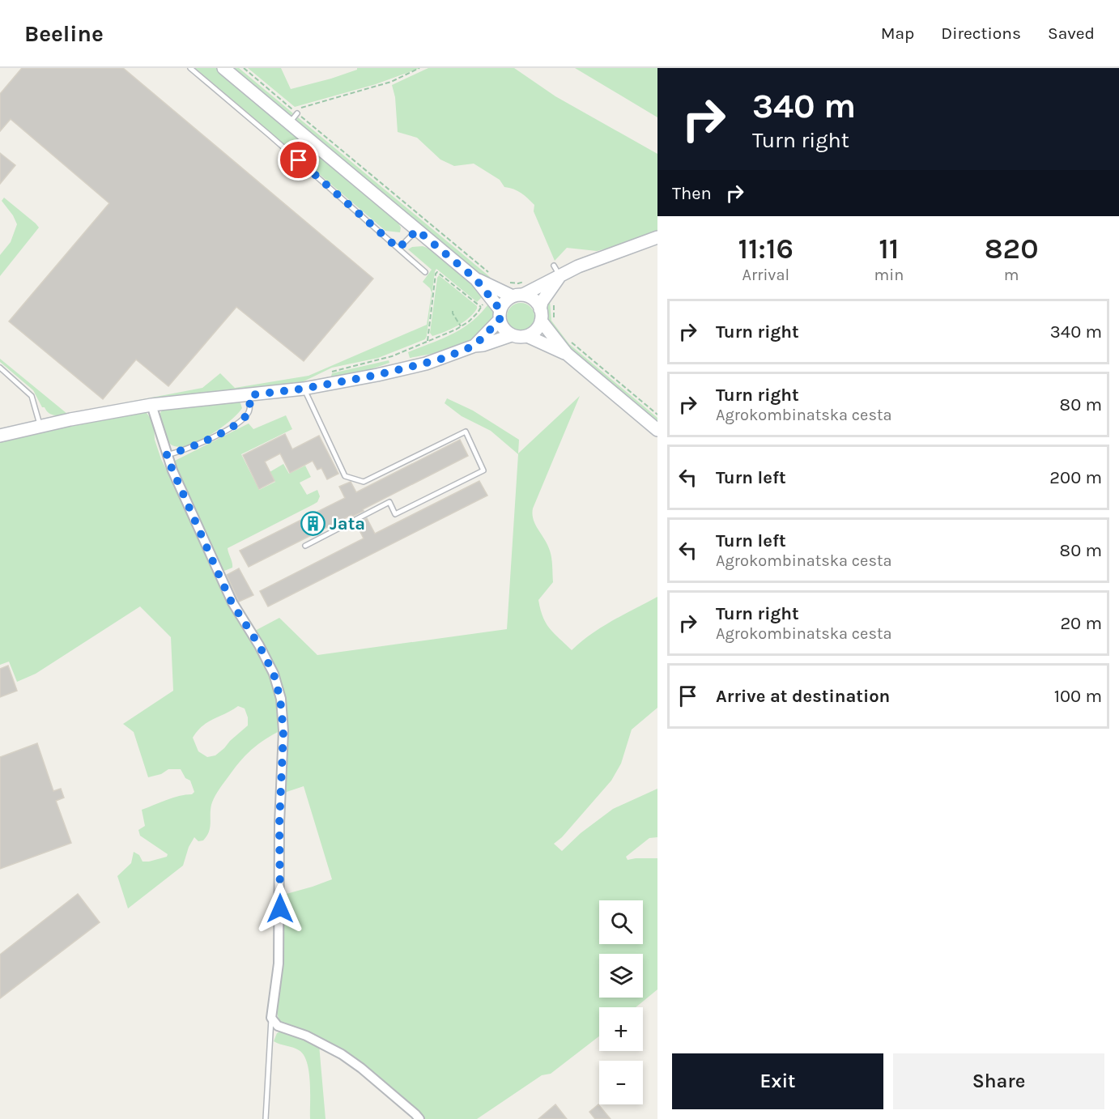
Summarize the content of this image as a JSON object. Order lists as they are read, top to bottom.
{
  "places": {
    "building": ["Jata"]
  },
  "page": {
    "header": "Beeline",
    "nav": ["Map", "Directions", "Saved"],
    "turn": ["340 m", "Turn right"],
    "then": "Then",
    "eta": [
      "11:16",
      "Arrival",
      "11",
      "min",
      "820",
      "m"
    ],
    "list": [
      {
        "name": "Turn right",
        "value": "340 m"
      },
      {
        "name": "Turn right",
        "note": "Agrokombinatska cesta",
        "value": "80 m"
      },
      {
        "name": "Turn left",
        "value": "200 m"
      },
      {
        "name": "Turn left",
        "note": "Agrokombinatska cesta",
        "value": "80 m"
      },
      {
        "name": "Turn right",
        "note": "Agrokombinatska cesta",
        "value": "20 m"
      },
      {
        "name": "Arrive at destination",
        "value": "100 m"
      }
    ],
    "map_buttons": ["+", "−"],
    "buttons": ["Exit", "Share"]
  }
}
